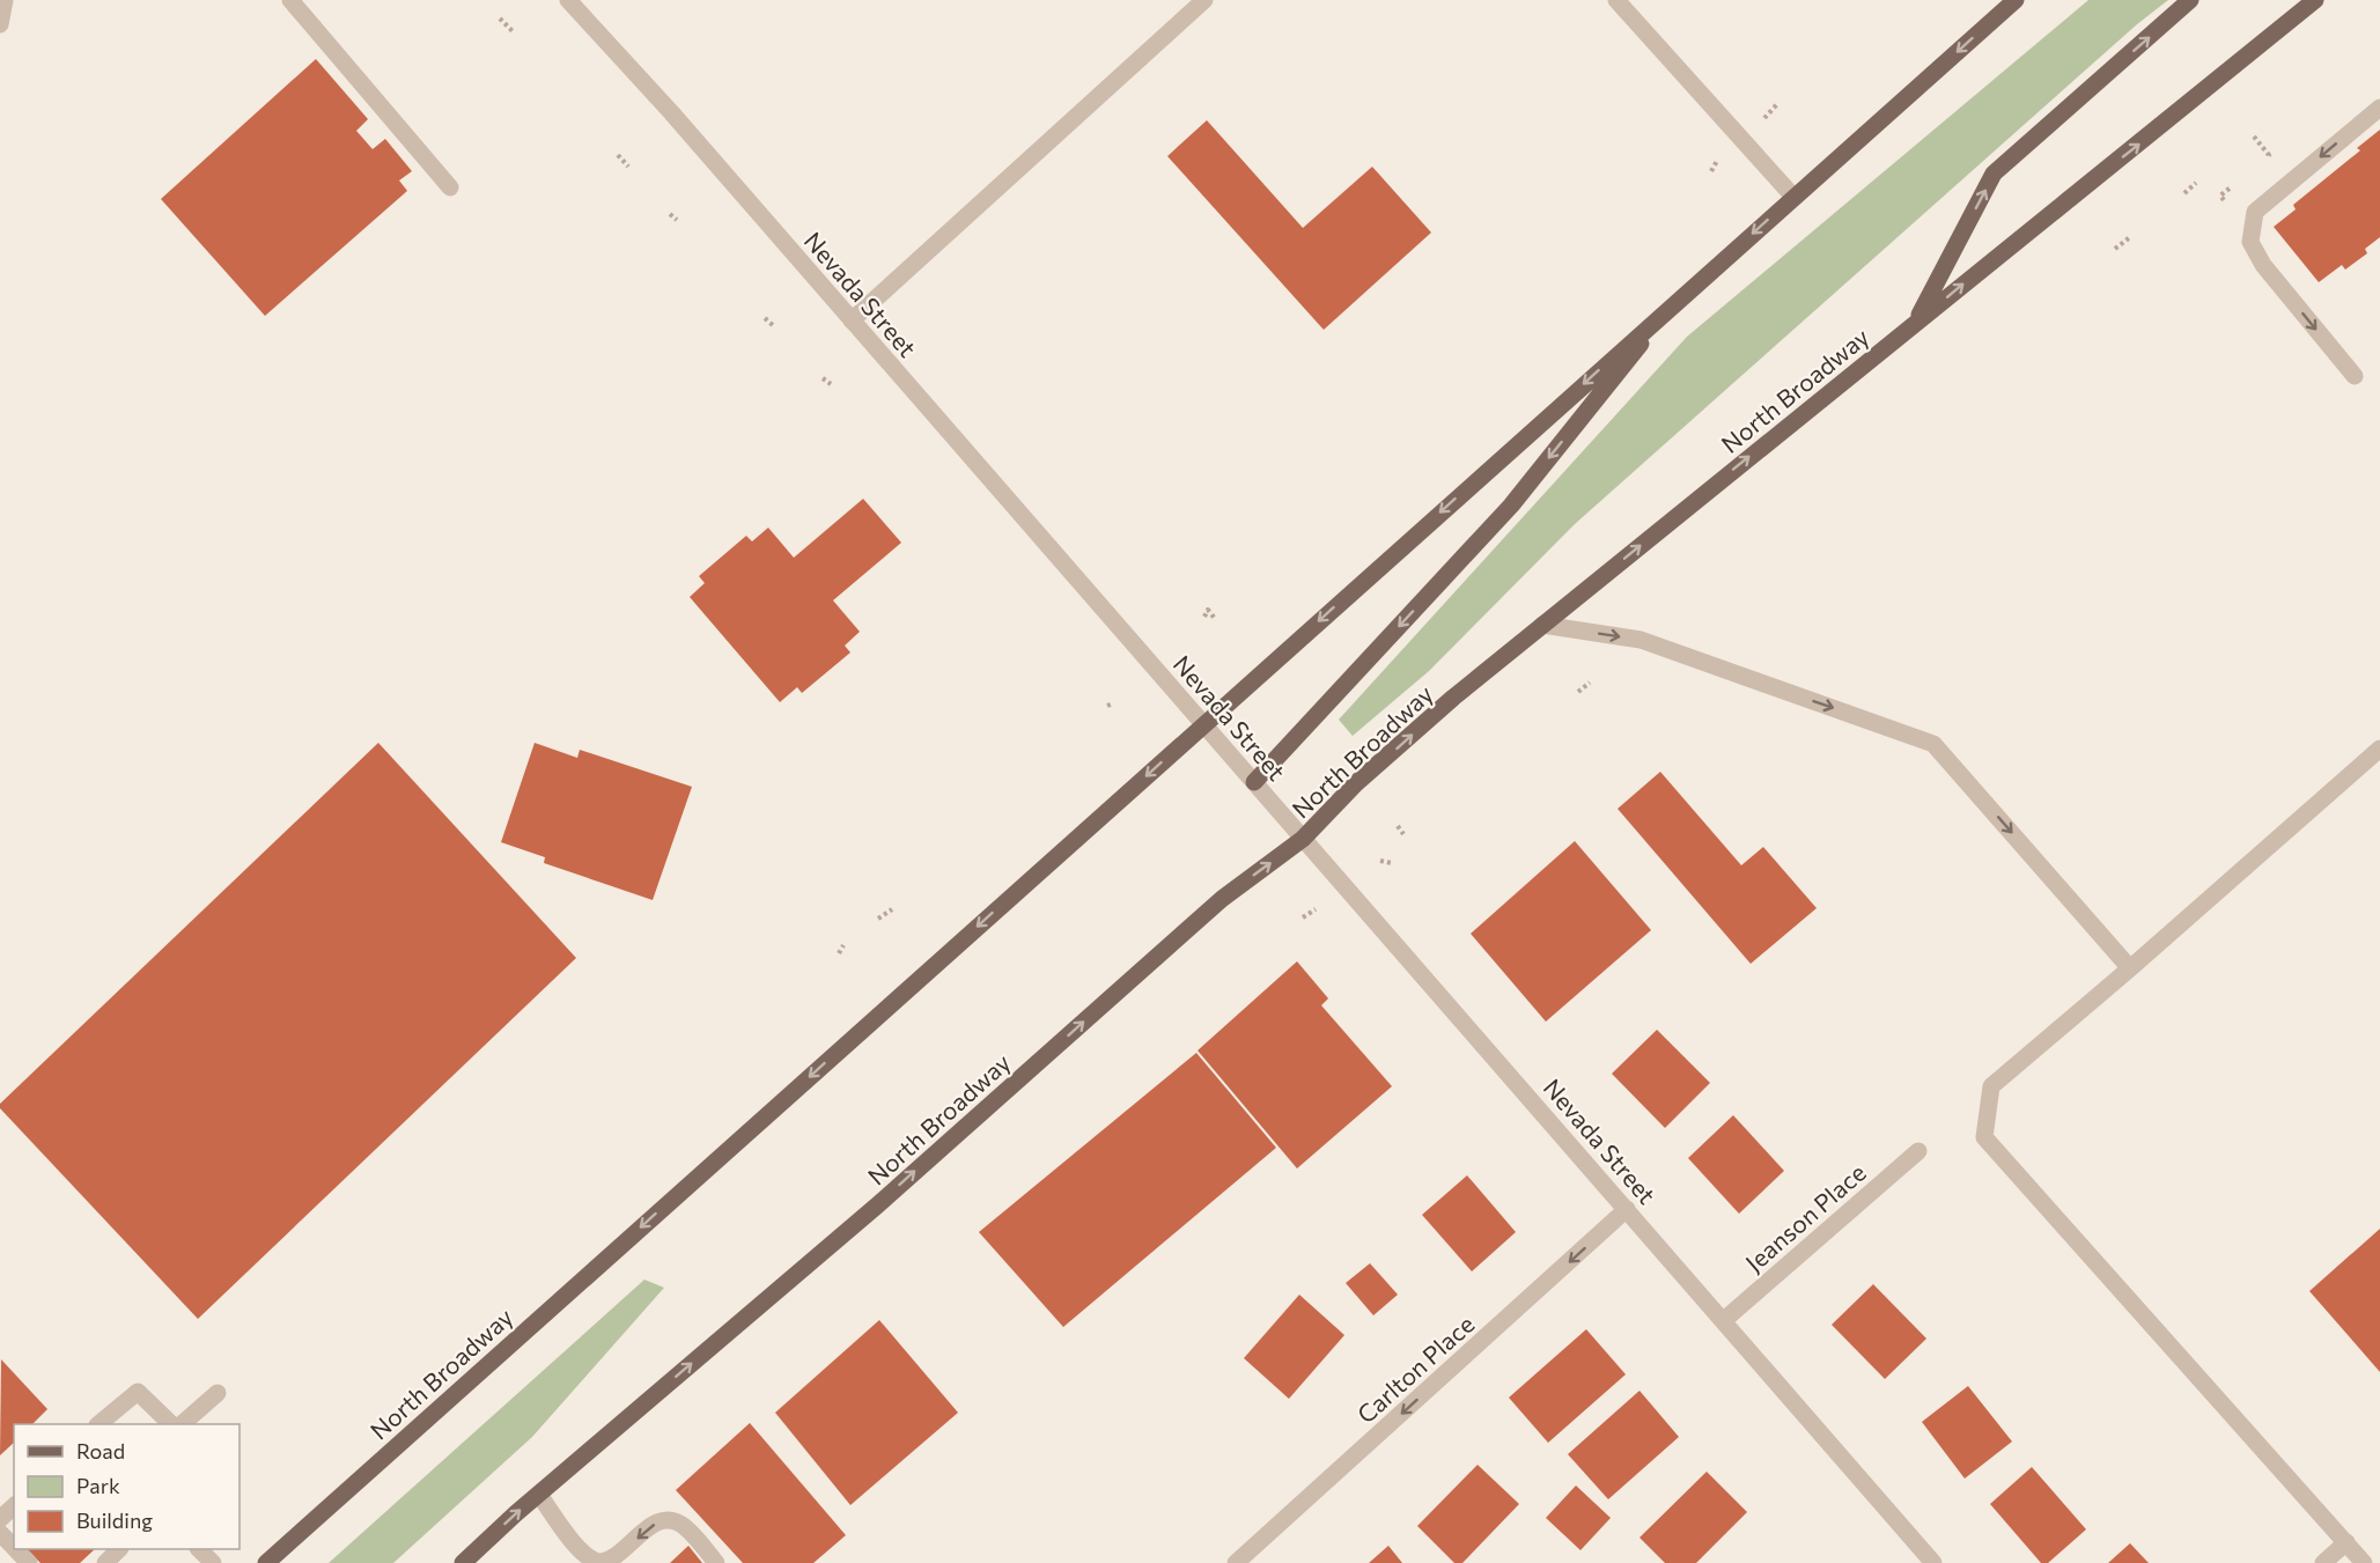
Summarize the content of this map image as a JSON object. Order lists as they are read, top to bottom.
{
  "streets": {
    "main road": ["North Broadway"],
    "street": ["Nevada Street", "Jeanson Place", "Carlton Place"]
  },
  "crossings": [
    ["Nevada Street", "North Broadway"],
    ["Nevada Street", "Jeanson Place"],
    ["Nevada Street", "Carlton Place"]
  ],
  "one_way": ["Carlton Place"],
  "legend": ["Road", "Park", "Building"]
}
